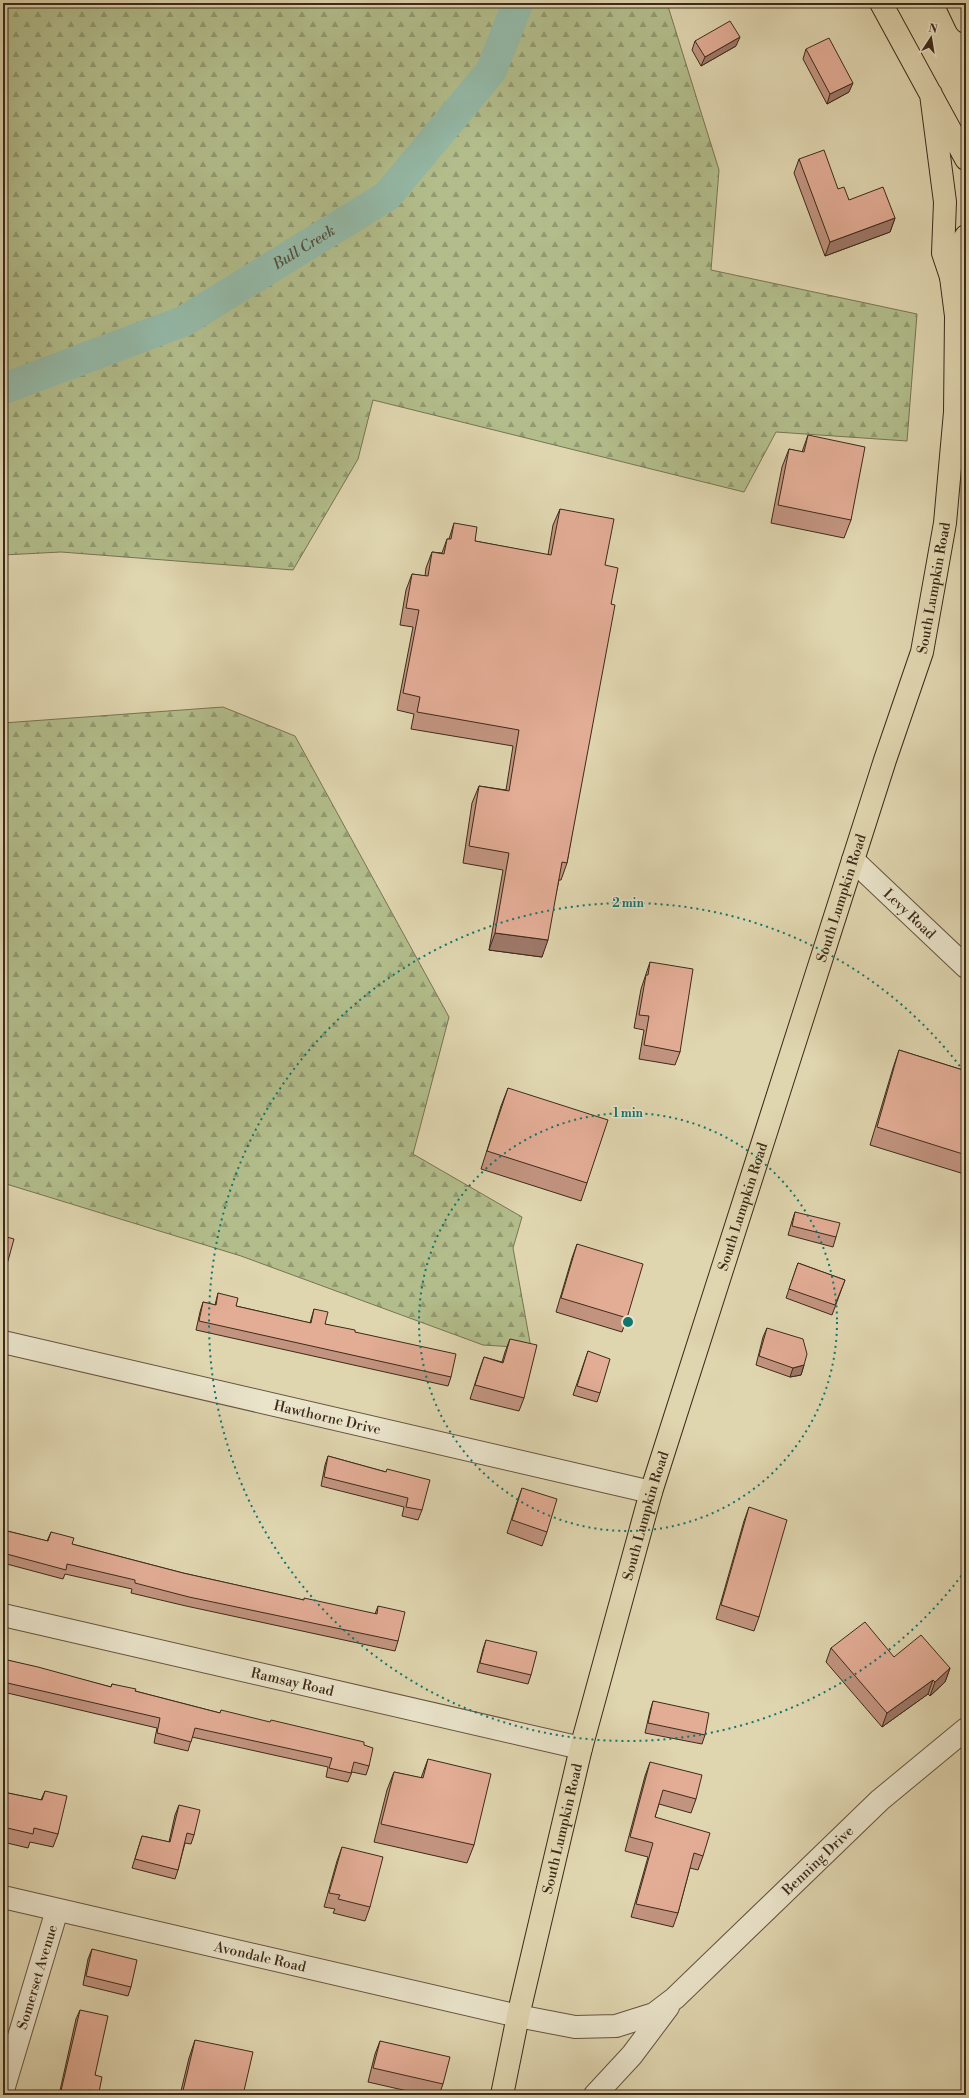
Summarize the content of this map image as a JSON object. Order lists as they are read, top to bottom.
{
  "streets": {
    "main road": ["South Lumpkin Road"],
    "street": [
      "Levy Road",
      "Hawthorne Drive",
      "Ramsay Road",
      "Benning Drive",
      "Avondale Road",
      "Somerset Avenue"
    ]
  },
  "crossings": [
    ["South Lumpkin Road", "Levy Road"],
    ["South Lumpkin Road", "Hawthorne Drive"],
    ["South Lumpkin Road", "Ramsay Road"],
    ["South Lumpkin Road", "Benning Drive"],
    ["South Lumpkin Road", "Avondale Road"],
    ["Benning Drive", "Avondale Road"],
    ["Avondale Road", "Somerset Avenue"]
  ],
  "water": ["Bull Creek"],
  "north": "top",
  "rings": ["2 min", "1 min"]
}
